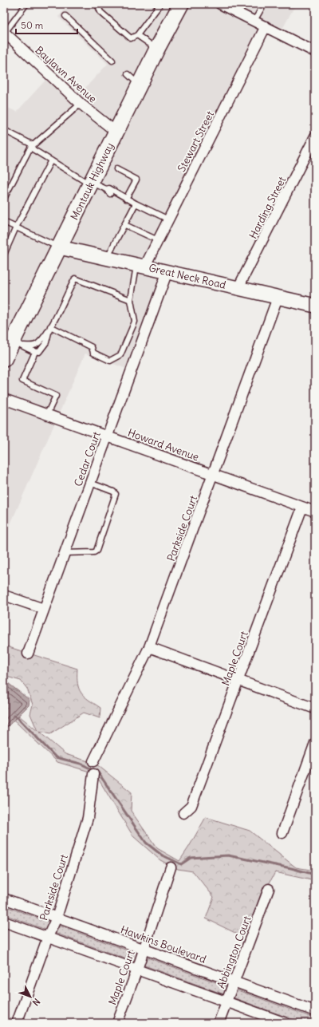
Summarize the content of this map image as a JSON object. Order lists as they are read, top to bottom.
{
  "streets": {
    "main road": ["Montauk Highway", "Great Neck Road"],
    "street": [
      "Baylawn Avenue",
      "Stewart Street",
      "Harding Street",
      "Howard Avenue",
      "Cedar Court",
      "Parkside Court",
      "Maple Court",
      "Hawkins Boulevard",
      "Abbington Court"
    ]
  },
  "crossings": [
    ["Baylawn Avenue", "Montauk Highway"],
    ["Stewart Street", "Great Neck Road"],
    ["Montauk Highway", "Great Neck Road"],
    ["Harding Street", "Great Neck Road"],
    ["Great Neck Road", "Cedar Court"],
    ["Great Neck Road", "Parkside Court"],
    ["Howard Avenue", "Cedar Court"],
    ["Howard Avenue", "Parkside Court"],
    ["Howard Avenue", "Maple Court"],
    ["Parkside Court", "Hawkins Boulevard"],
    ["Maple Court", "Hawkins Boulevard"],
    ["Hawkins Boulevard", "Abbington Court"]
  ],
  "scale_bar": "50 m",
  "north": "bottom right"
}
